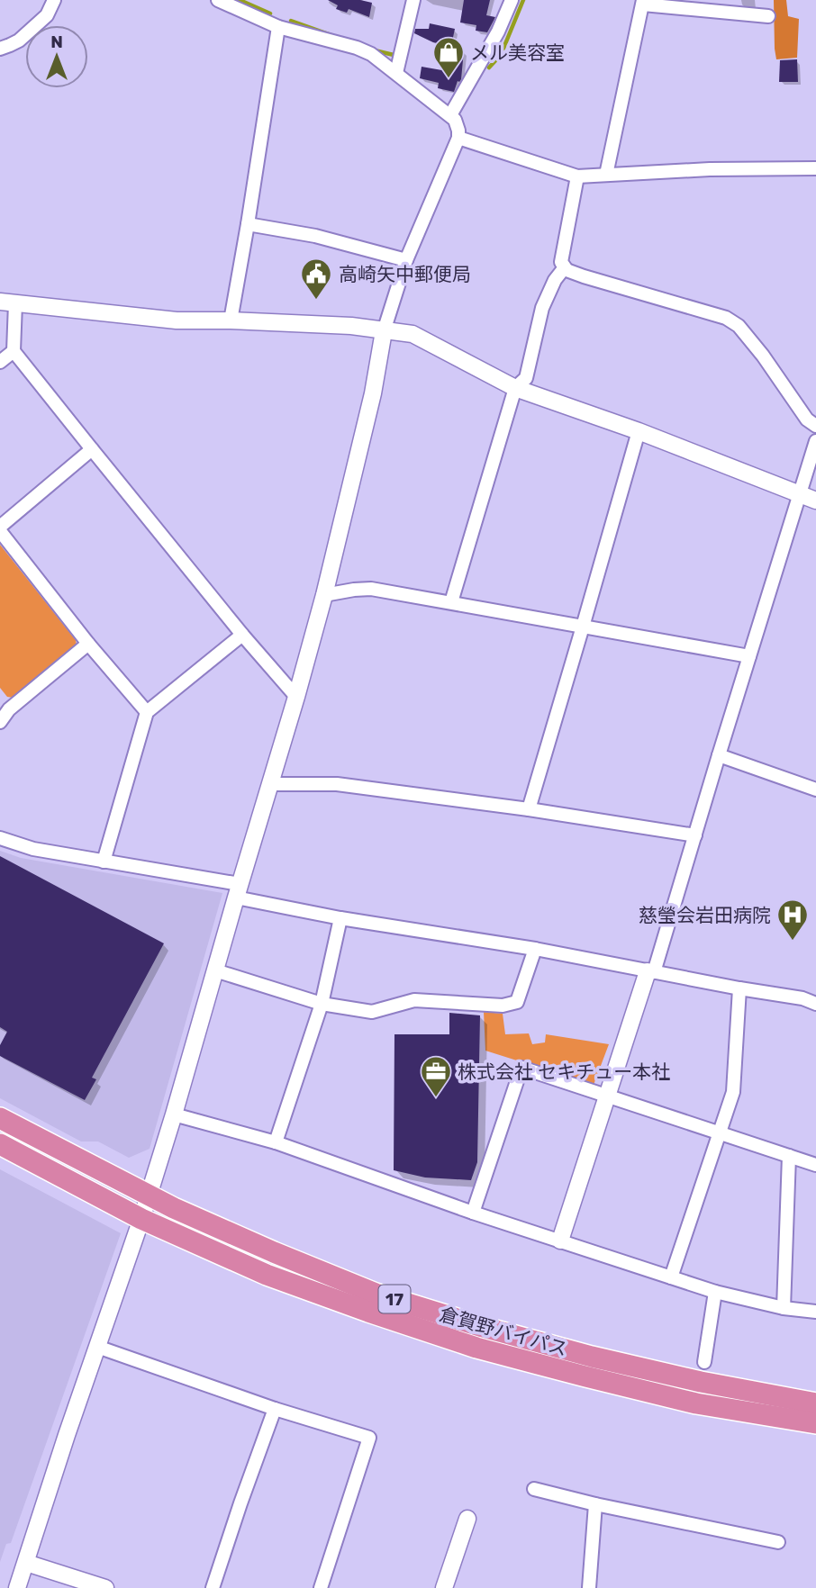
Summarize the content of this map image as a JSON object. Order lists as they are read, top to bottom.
{
  "streets": {
    "highway": ["17", "倉賀野バイパス"]
  },
  "places": {
    "shop": ["メル美容室"],
    "public building": ["高崎矢中郵便局"],
    "hospital": ["慈瑩会岩田病院"],
    "office": ["株式会社 セキチュー本社"]
  },
  "north": "top"
}
